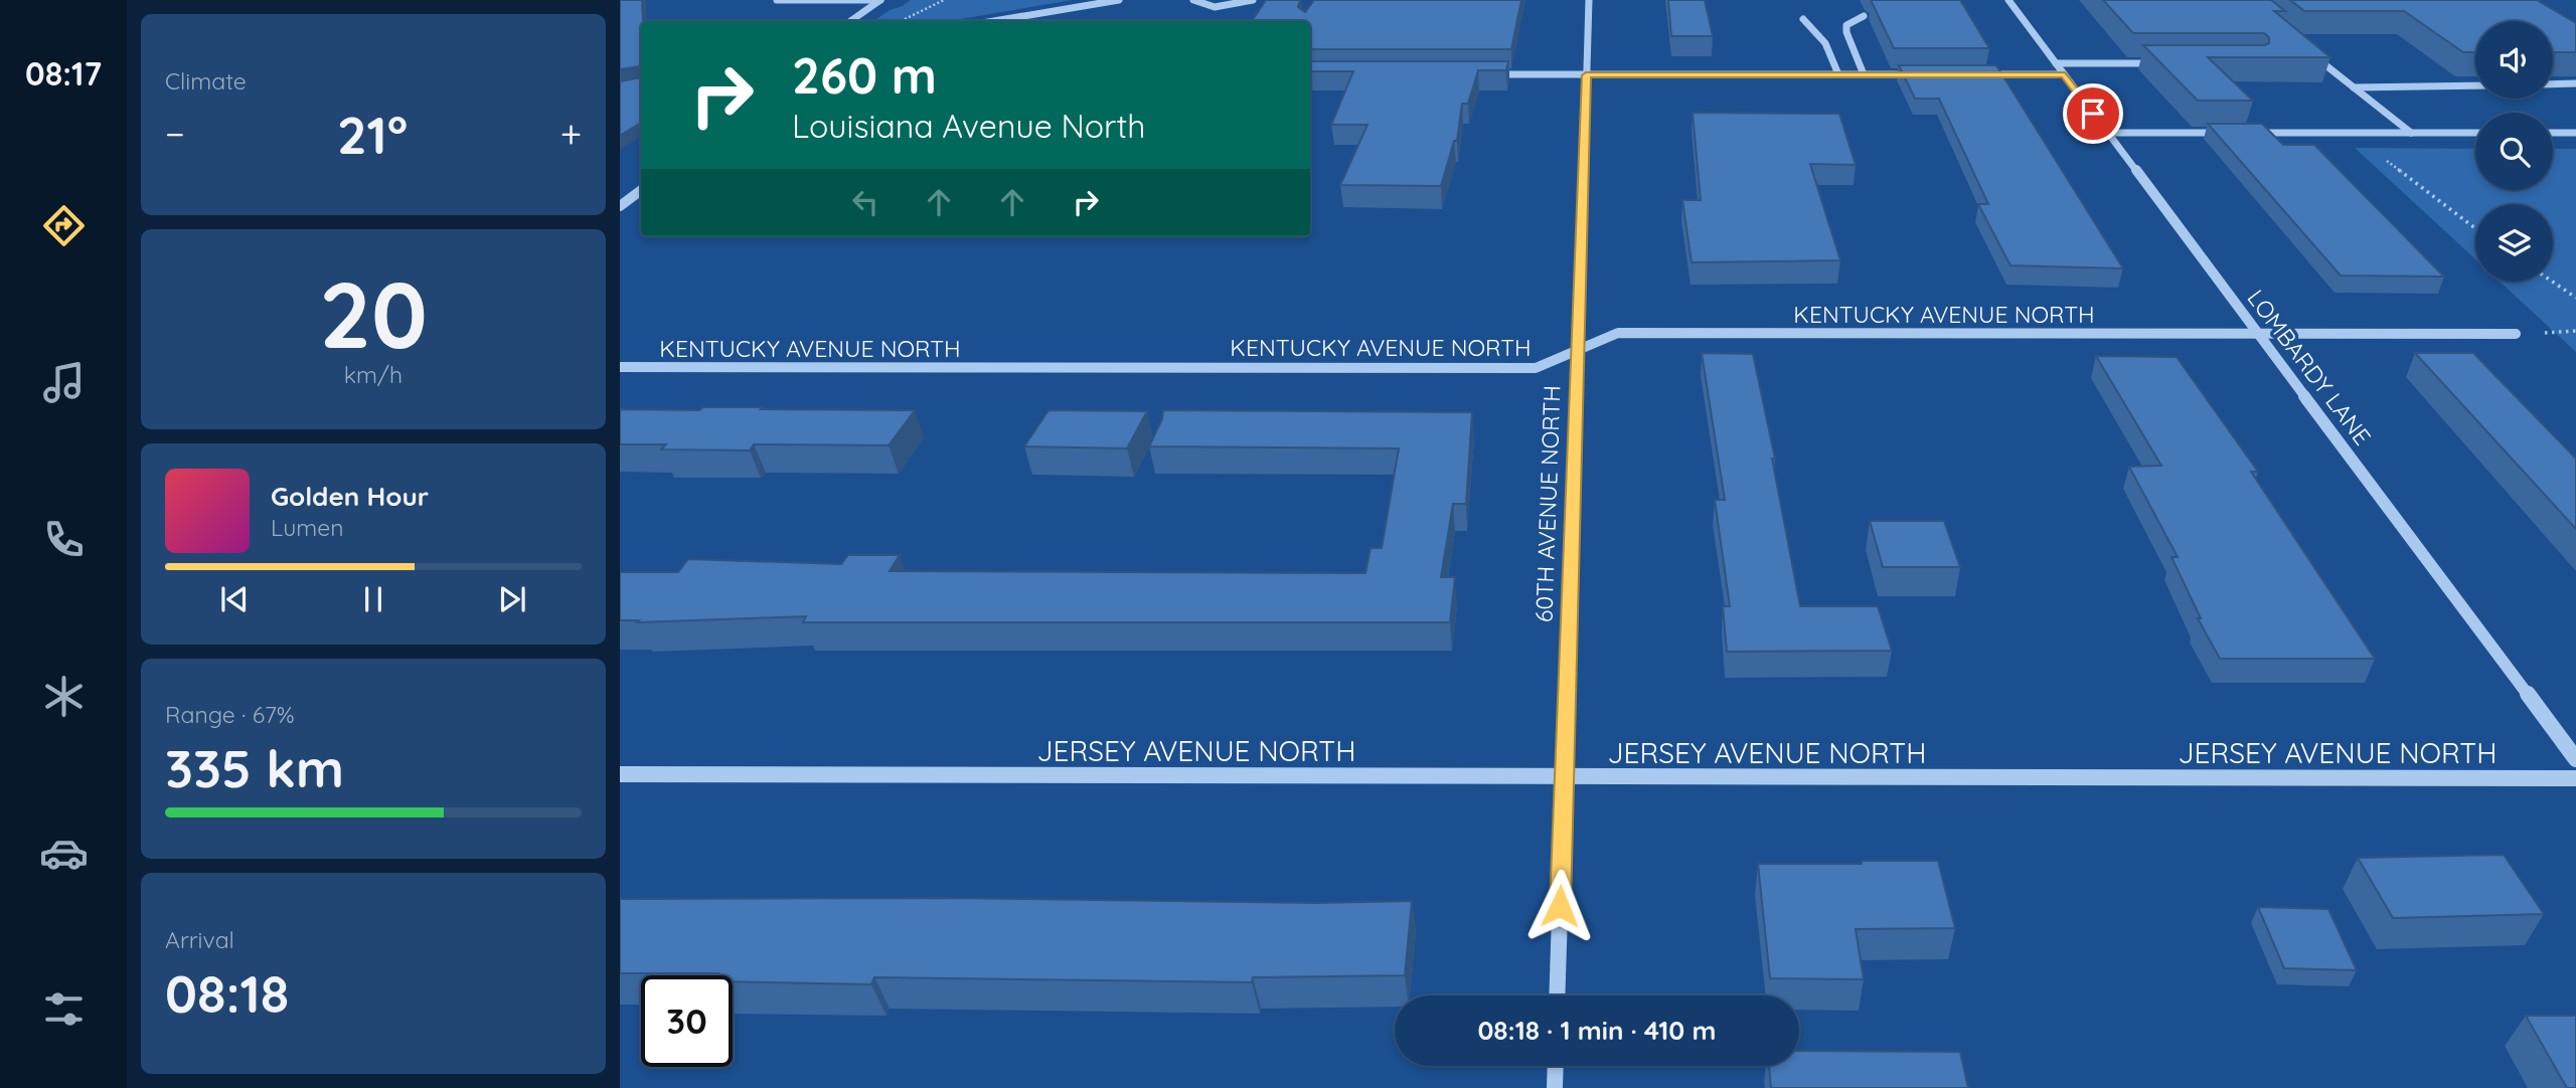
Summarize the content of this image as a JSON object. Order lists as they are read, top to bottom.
{
  "streets": {
    "street": [
      "KENTUCKY AVENUE NORTH",
      "LOMBARDY LANE",
      "60TH AVENUE NORTH",
      "JERSEY AVENUE NORTH"
    ]
  },
  "crossings": [
    ["KENTUCKY AVENUE NORTH", "LOMBARDY LANE"],
    ["KENTUCKY AVENUE NORTH", "60TH AVENUE NORTH"],
    ["60TH AVENUE NORTH", "JERSEY AVENUE NORTH"]
  ],
  "page": {
    "tabs": "08:17",
    "tile": [
      "Climate",
      ["20", "km/h"],
      ["Range · 67%", "335 km"],
      ["Arrival", "08:18"]
    ],
    "turn": ["260 m", "Louisiana Avenue North"],
    "heat": ["−", "21°", "+"],
    "song": ["Golden Hour", "Lumen"],
    "limit": "30",
    "trip": "08:18 · 1 min · 410 m"
  }
}
